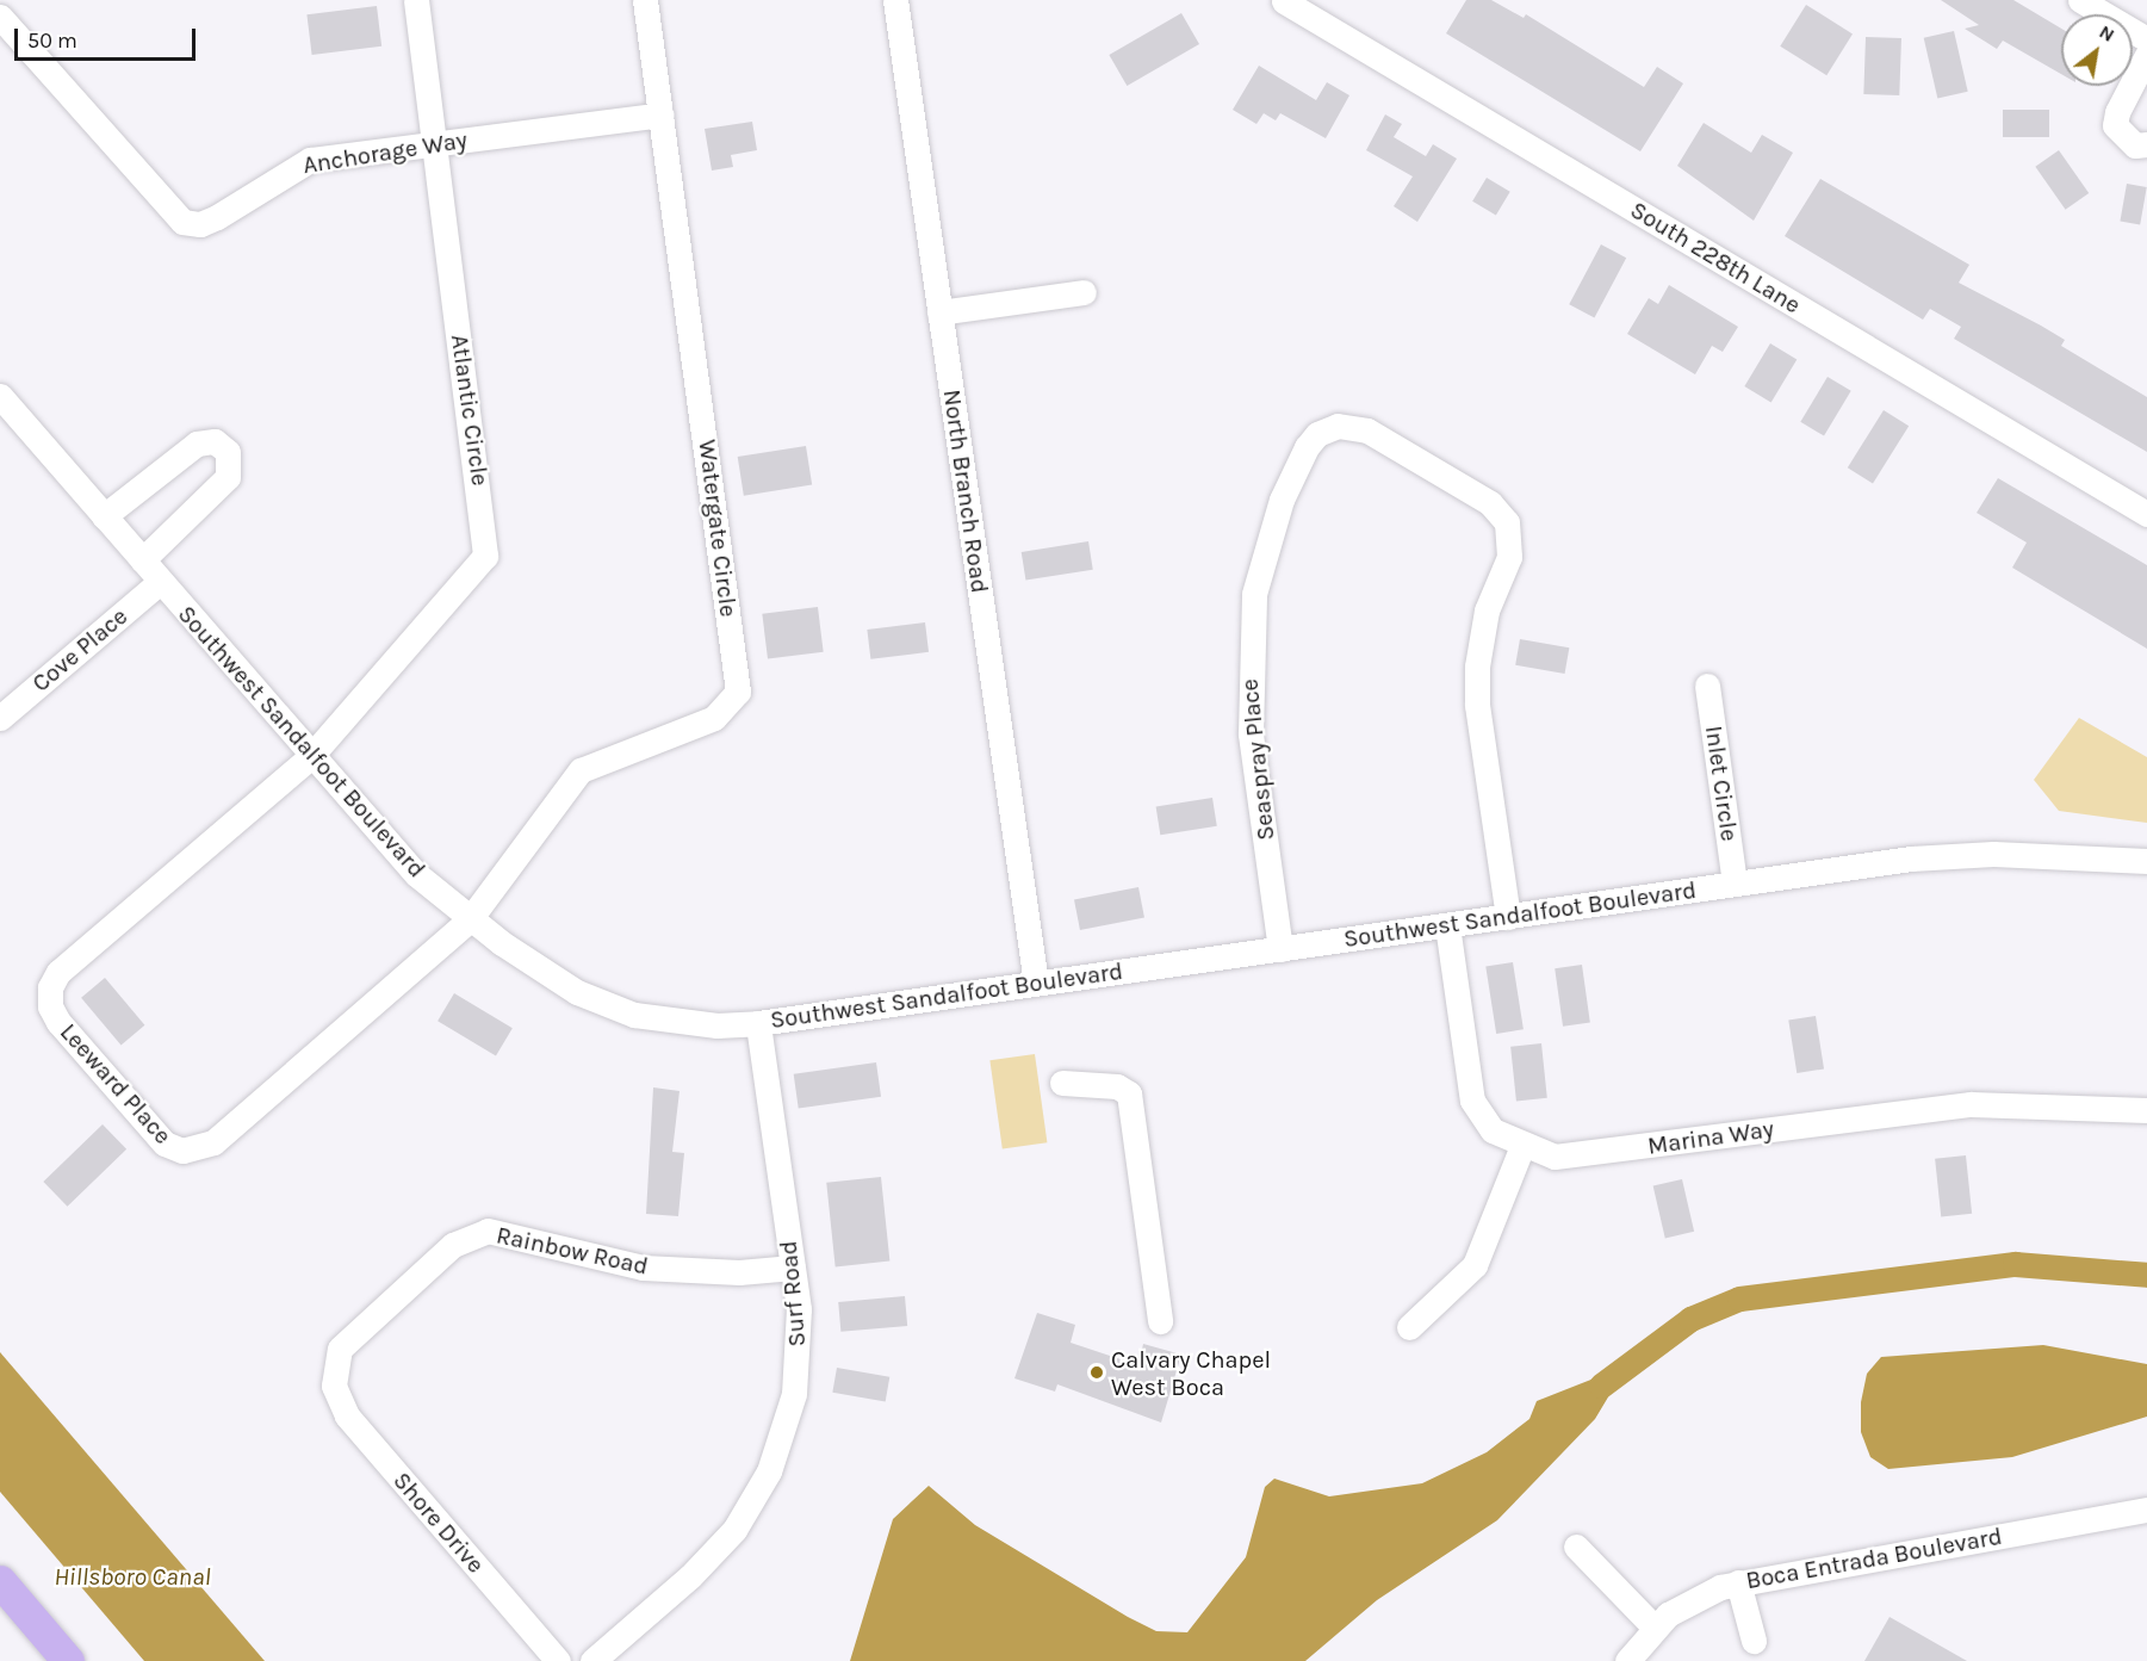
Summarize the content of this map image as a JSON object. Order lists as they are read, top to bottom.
{
  "streets": {
    "street": [
      "Anchorage Way",
      "South 228th Lane",
      "Atlantic Circle",
      "North Branch Road",
      "Watergate Circle",
      "Cove Place",
      "Southwest Sandalfoot Boulevard",
      "Seaspray Place",
      "Inlet Circle",
      "Leeward Place",
      "Marina Way",
      "Rainbow Road",
      "Surf Road",
      "Shore Drive",
      "Boca Entrada Boulevard"
    ]
  },
  "crossings": [
    ["Anchorage Way", "Atlantic Circle"],
    ["Anchorage Way", "Watergate Circle"],
    ["Atlantic Circle", "Southwest Sandalfoot Boulevard"],
    ["Atlantic Circle", "Leeward Place"],
    ["North Branch Road", "Southwest Sandalfoot Boulevard"],
    ["Watergate Circle", "Southwest Sandalfoot Boulevard"],
    ["Watergate Circle", "Leeward Place"],
    ["Cove Place", "Southwest Sandalfoot Boulevard"],
    ["Southwest Sandalfoot Boulevard", "Seaspray Place"],
    ["Southwest Sandalfoot Boulevard", "Inlet Circle"],
    ["Southwest Sandalfoot Boulevard", "Leeward Place"],
    ["Southwest Sandalfoot Boulevard", "Marina Way"],
    ["Southwest Sandalfoot Boulevard", "Surf Road"],
    ["Rainbow Road", "Surf Road"],
    ["Rainbow Road", "Shore Drive"]
  ],
  "water": ["Hillsboro Canal"],
  "places": ["Calvary Chapel West Boca"],
  "scale_bar": "50 m",
  "north": "top right"
}
